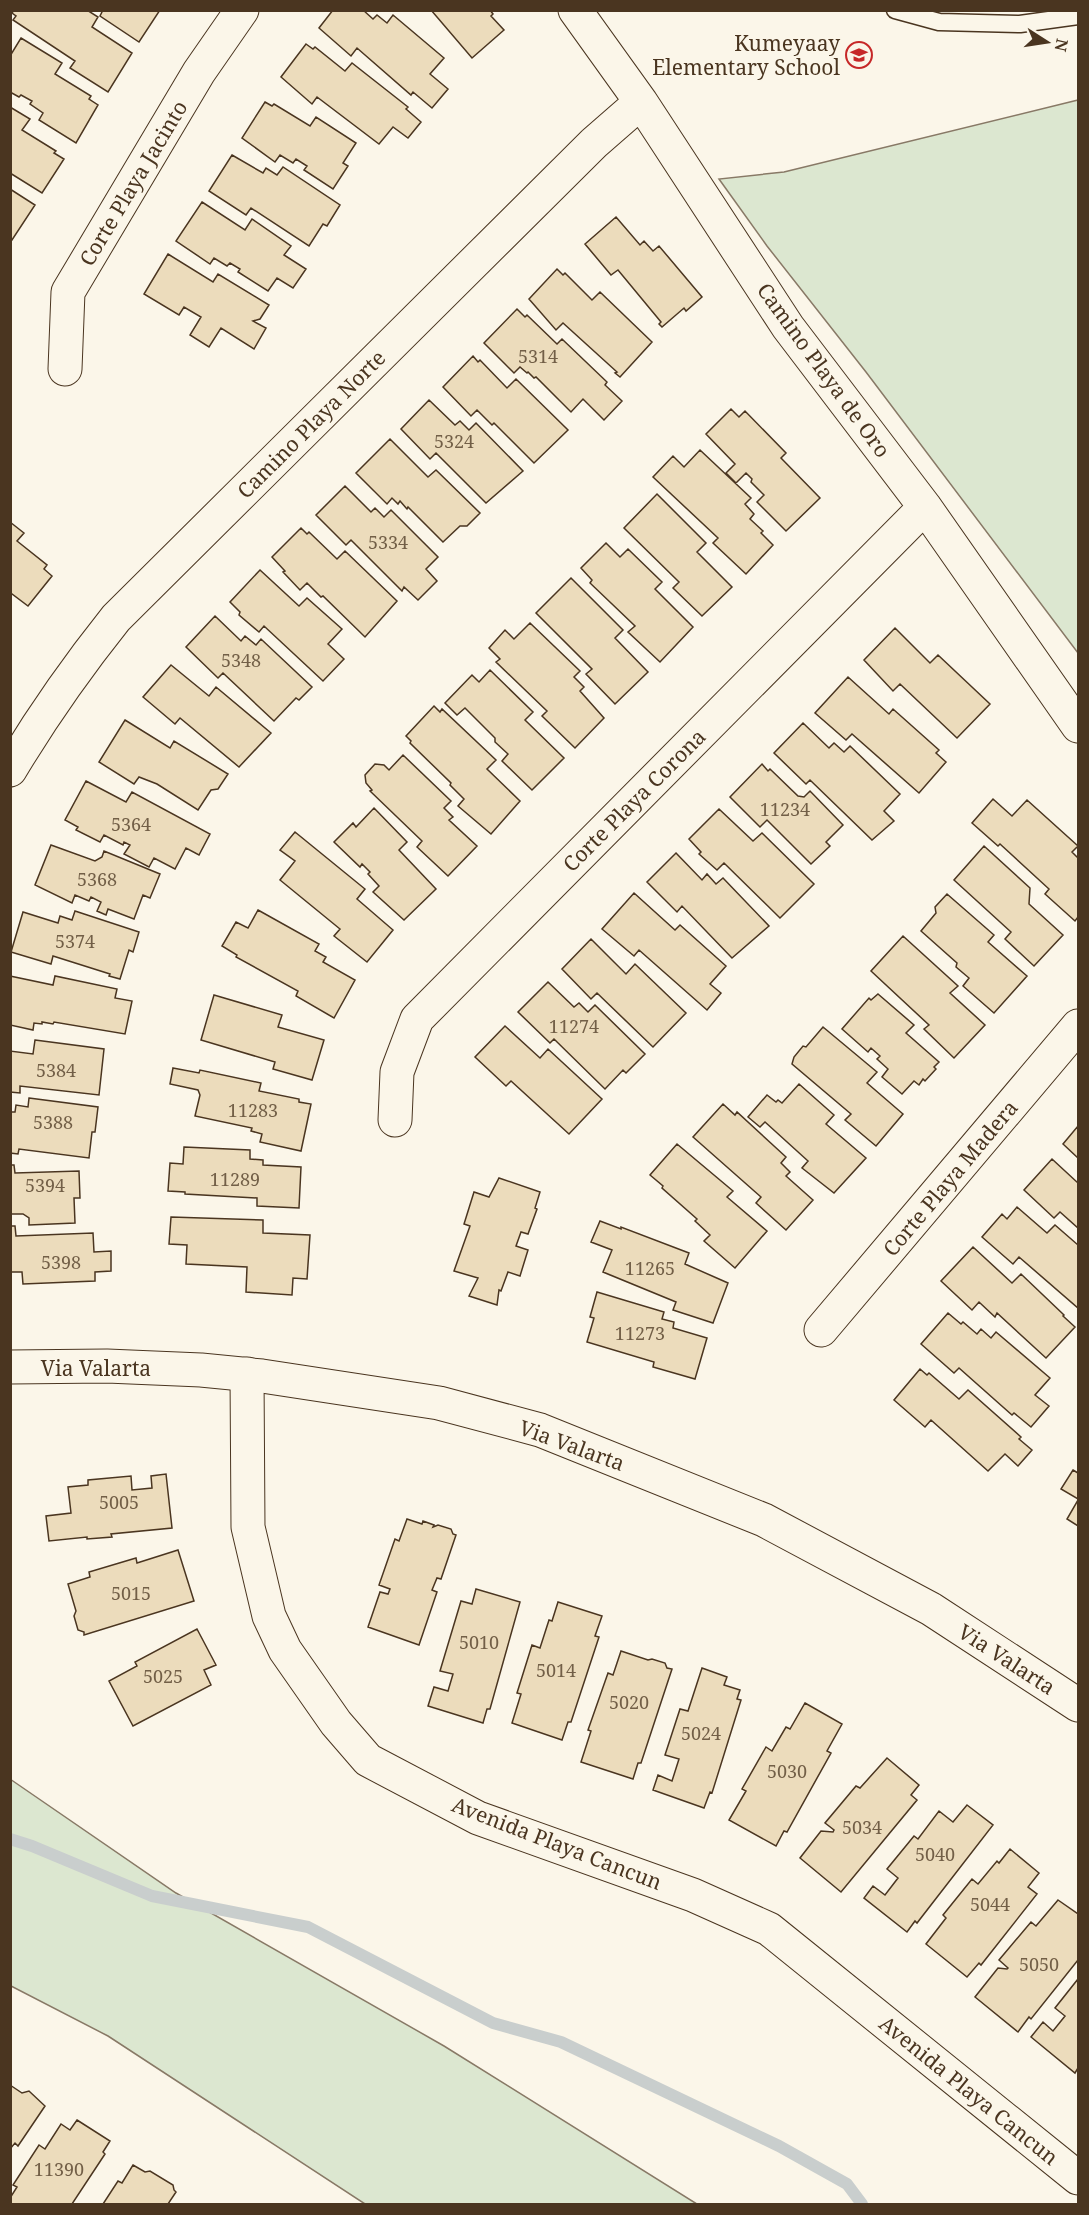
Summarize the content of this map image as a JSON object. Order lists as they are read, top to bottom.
{
  "streets": {
    "street": [
      "Corte Playa Jacinto",
      "Camino Playa de Oro",
      "Camino Playa Norte",
      "Corte Playa Corona",
      "Corte Playa Madera",
      "Via Valarta",
      "Avenida Playa Cancun"
    ]
  },
  "crossings": [
    ["Camino Playa de Oro", "Camino Playa Norte"],
    ["Camino Playa de Oro", "Corte Playa Corona"],
    ["Via Valarta", "Avenida Playa Cancun"]
  ],
  "places": {
    "school or university": ["Kumeyaay Elementary School"]
  },
  "house_numbers": [
    "5314",
    "5324",
    "5334",
    "5348",
    "11234",
    "5364",
    "5368",
    "5374",
    "11274",
    "5384",
    "11283",
    "5388",
    "11289",
    "5394",
    "5398",
    "11265",
    "11273",
    "5005",
    "5015",
    "5010",
    "5014",
    "5025",
    "5020",
    "5024",
    "5030",
    "5034",
    "5040",
    "5044",
    "5050",
    "11390"
  ],
  "north": "right"
}
